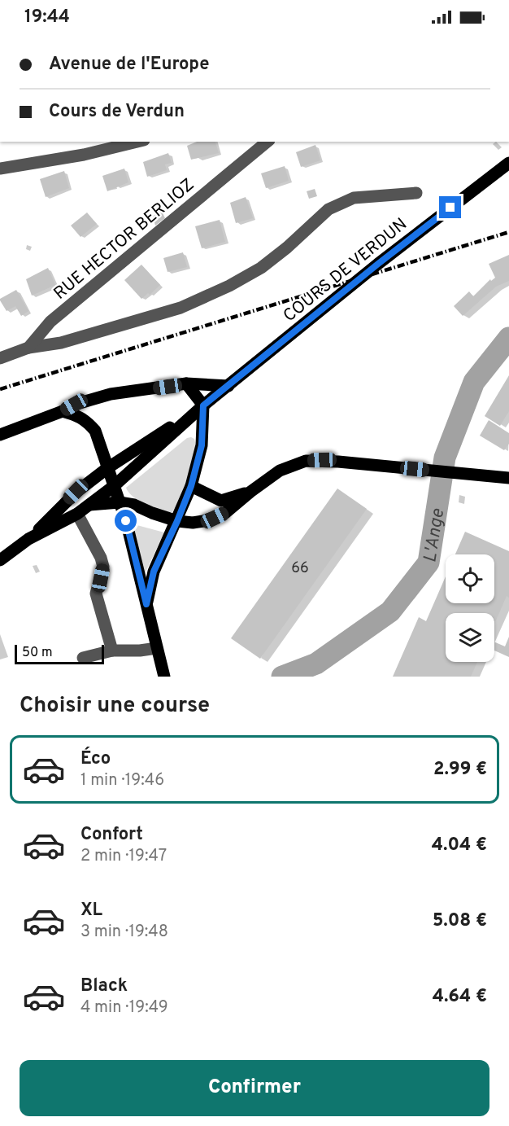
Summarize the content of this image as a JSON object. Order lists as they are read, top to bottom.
{
  "streets": {
    "main road": ["COURS DE VERDUN"],
    "street": ["RUE HECTOR BERLIOZ"]
  },
  "water": ["L'Ange"],
  "house_numbers": ["66"],
  "scale_bar": "50 m",
  "page": {
    "status": "19:44",
    "banner": ["Avenue de l'Europe", "Cours de Verdun"],
    "scale": "50 m",
    "heading": "Choisir une course",
    "list": [
      {
        "name": "Éco",
        "note": "1 min · 19:46",
        "value": "2.99 €"
      },
      {
        "name": "Confort",
        "note": "2 min · 19:47",
        "value": "4.04 €"
      },
      {
        "name": "XL",
        "note": "3 min · 19:48",
        "value": "5.08 €"
      },
      {
        "name": "Black",
        "note": "4 min · 19:49",
        "value": "4.64 €"
      }
    ],
    "buttons": "Confirmer"
  }
}
